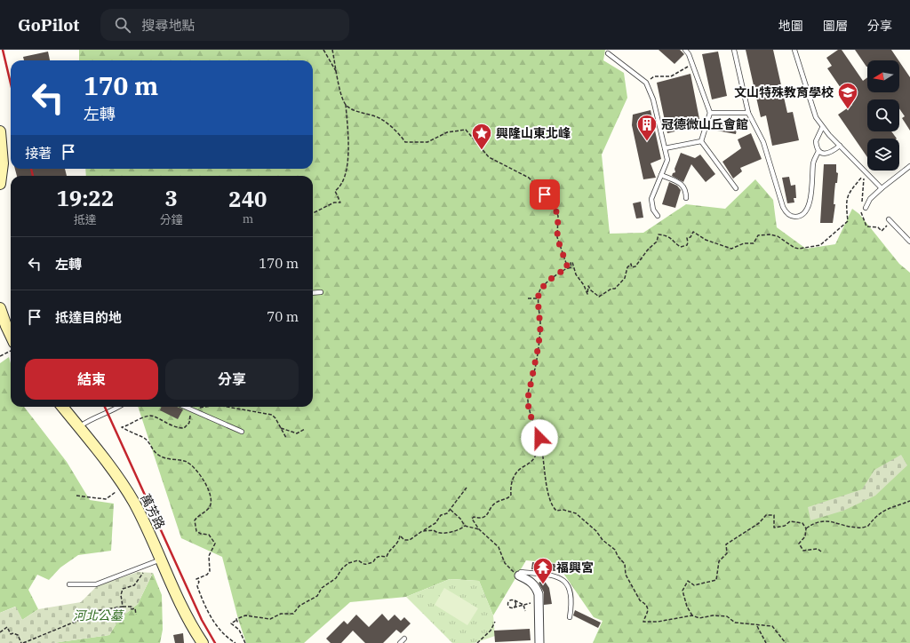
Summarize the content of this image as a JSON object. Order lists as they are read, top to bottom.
{
  "streets": {
    "street": ["萬芳路"]
  },
  "parks": ["河北公墓"],
  "places": {
    "school or university": ["文山特殊教育學校"],
    "building": ["冠德微山丘會館"],
    "place": ["興隆山東北峰"],
    "temple": ["福興宮"]
  },
  "north": "left",
  "page": {
    "header": "GoPilot",
    "search": "搜尋地點",
    "nav": ["地圖", "圖層", "分享"],
    "turn": ["170 m", "左轉"],
    "then": "接著",
    "eta": [
      "19:22",
      "抵達",
      "3",
      "分鐘",
      "240",
      "m"
    ],
    "list": [
      {
        "name": "左轉",
        "value": "170 m"
      },
      {
        "name": "抵達目的地",
        "value": "70 m"
      }
    ],
    "buttons": ["結束", "分享"]
  }
}
